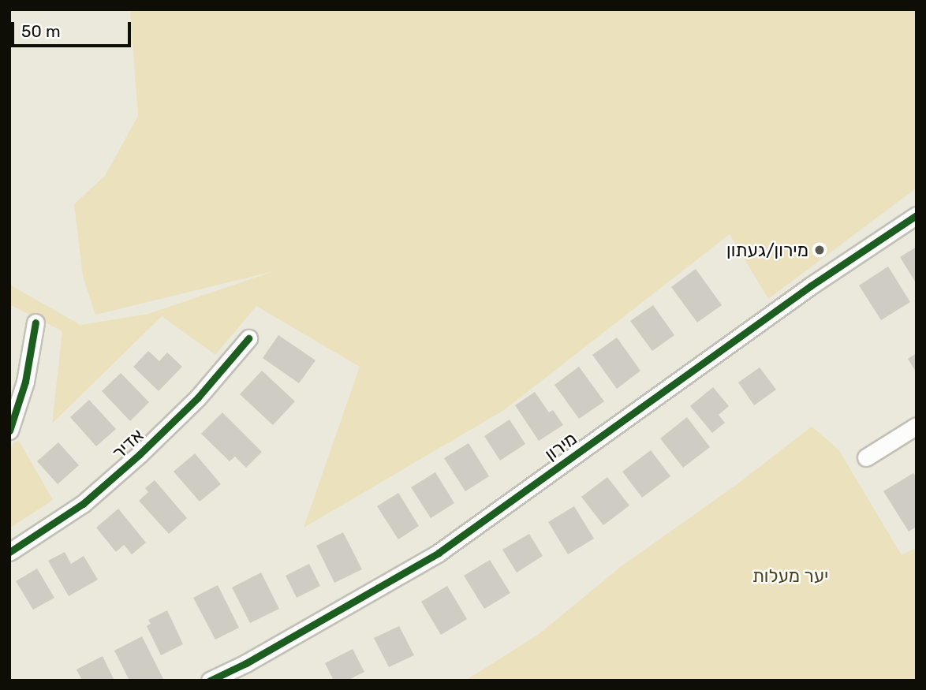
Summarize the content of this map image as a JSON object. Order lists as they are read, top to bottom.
{
  "streets": {
    "street": ["אדיר", "מירון"]
  },
  "parks": ["יער מעלות"],
  "places": ["מירון/געתון"],
  "scale_bar": "50 m"
}
